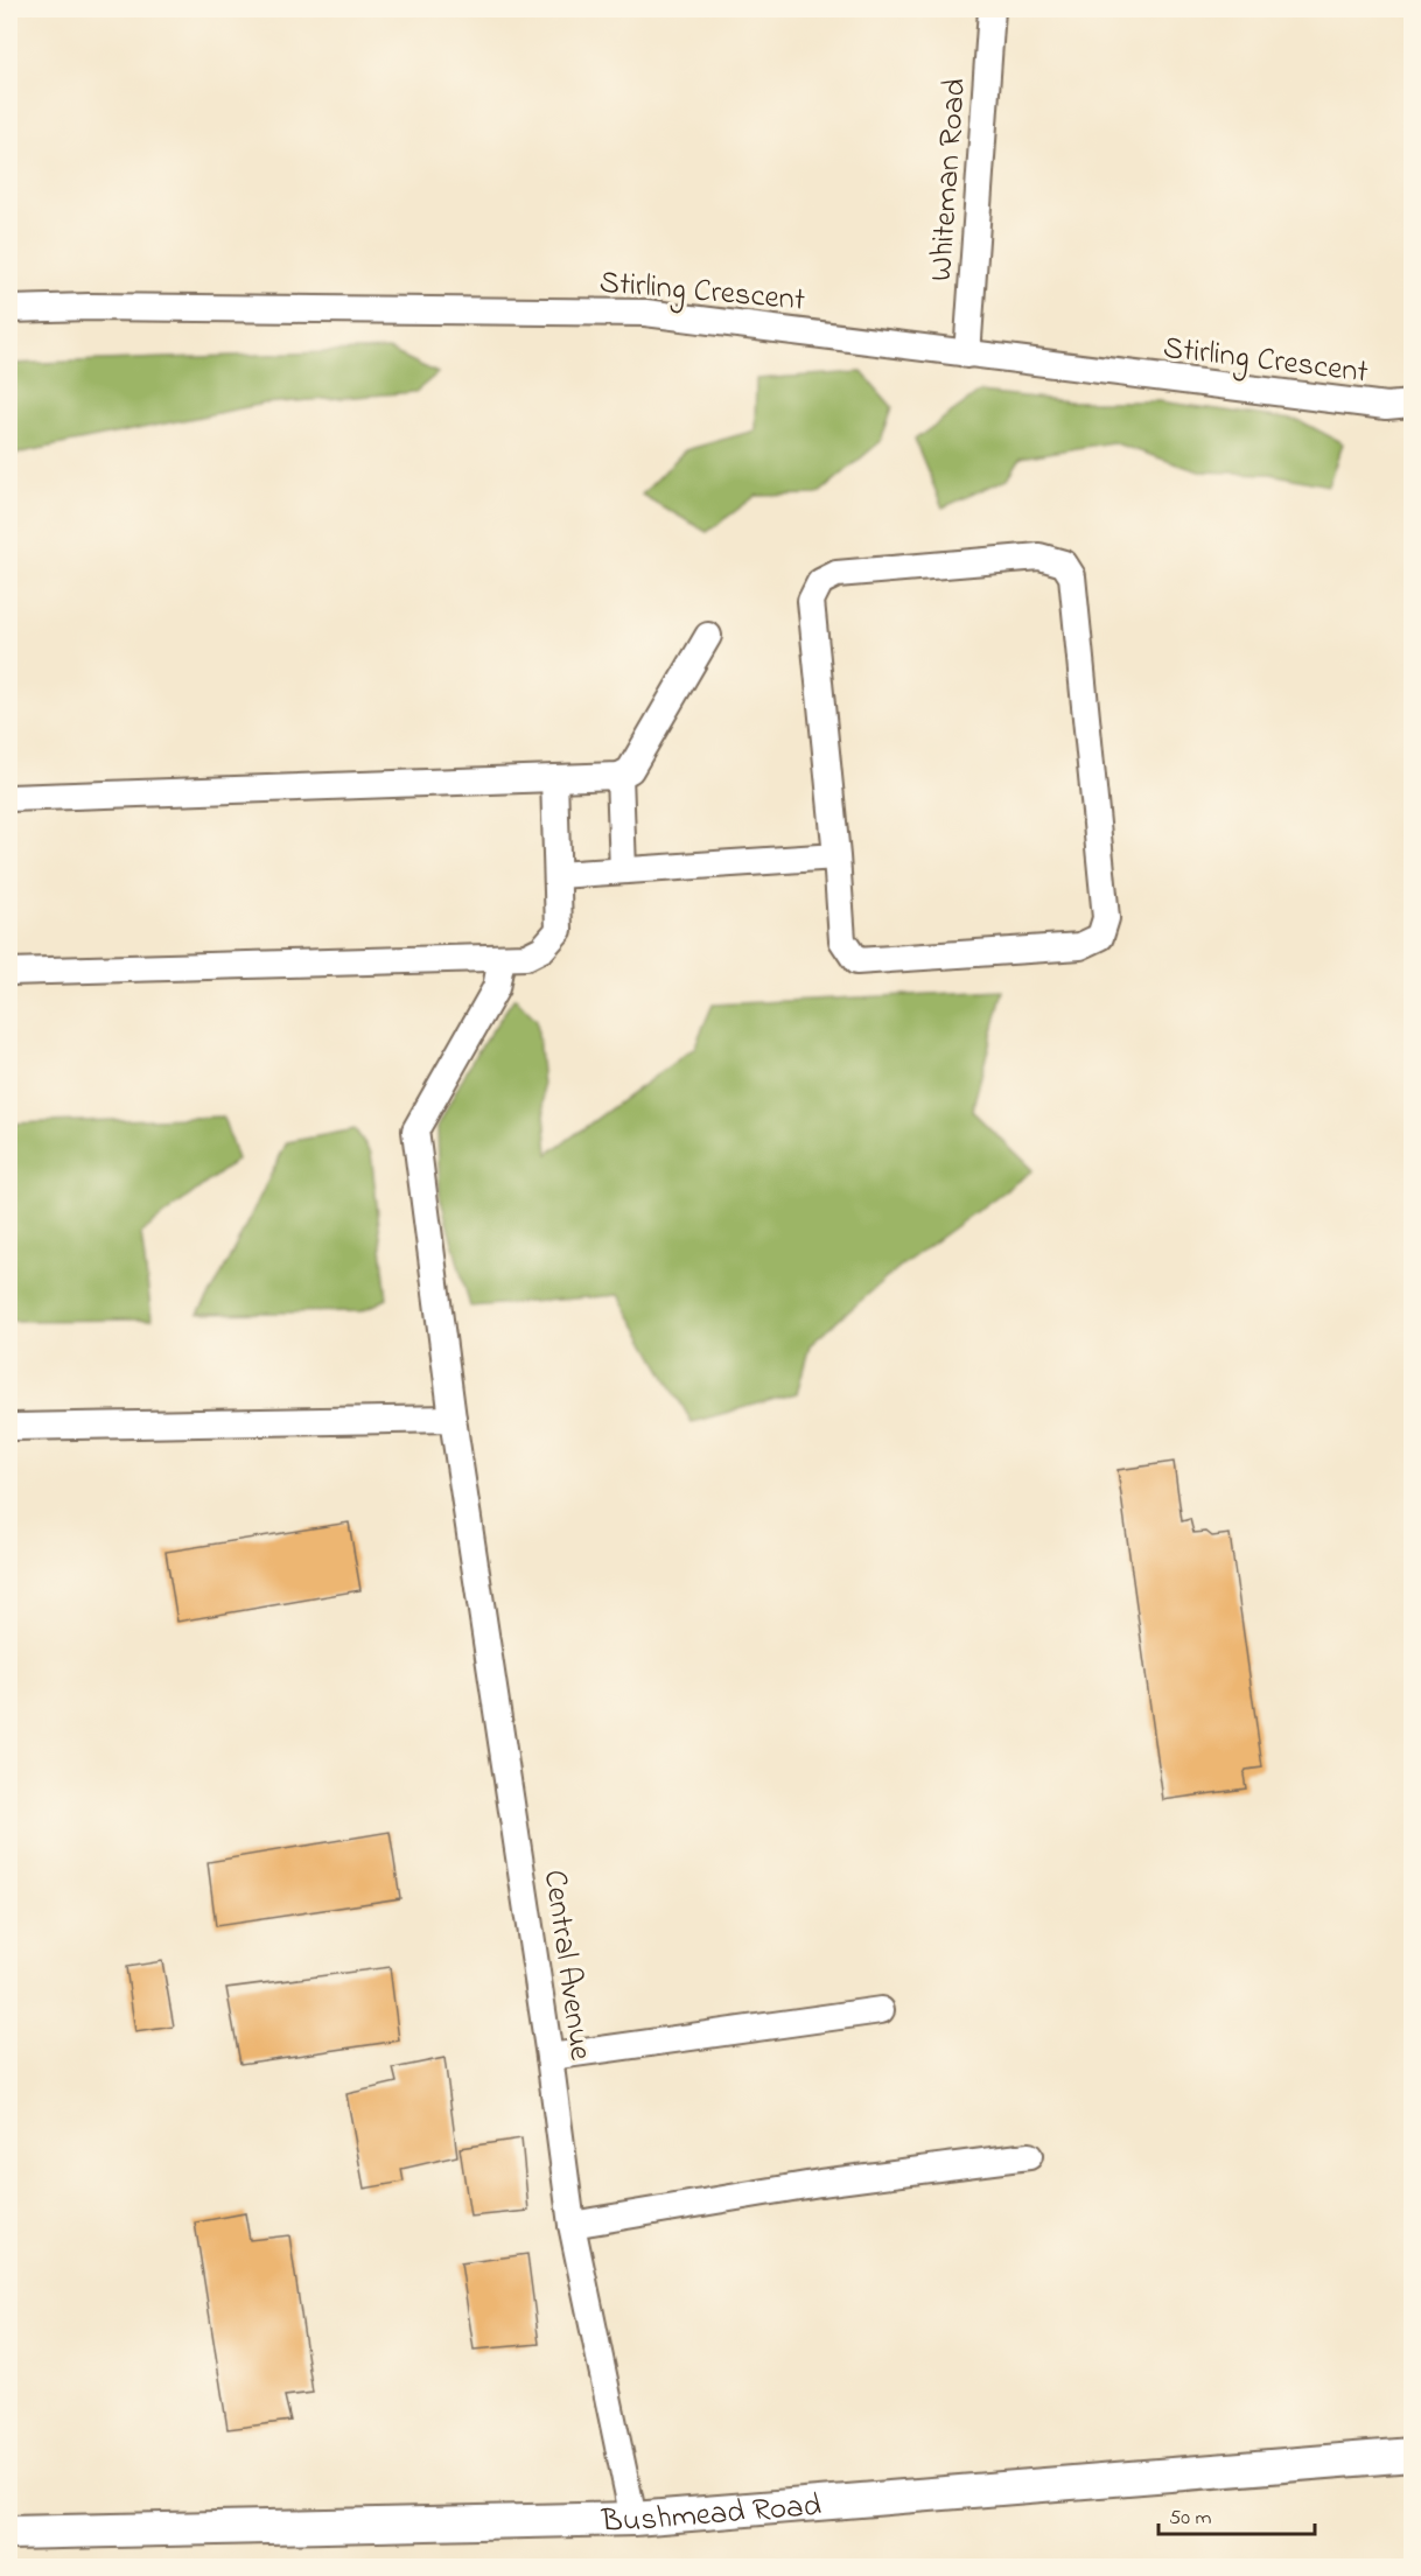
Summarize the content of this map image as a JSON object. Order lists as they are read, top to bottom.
{
  "streets": {
    "main road": ["Bushmead Road"],
    "street": ["Whiteman Road", "Stirling Crescent", "Central Avenue"]
  },
  "crossings": [
    ["Whiteman Road", "Stirling Crescent"],
    ["Central Avenue", "Bushmead Road"]
  ],
  "scale_bar": "50 m"
}
